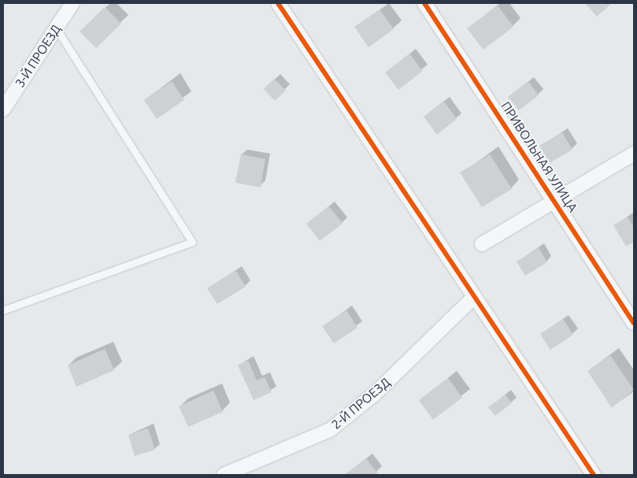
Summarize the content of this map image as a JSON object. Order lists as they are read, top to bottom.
{
  "streets": {
    "street": ["3-Й ПРОЕЗД", "ПРИВОЛЬНАЯ УЛИЦА", "2-Й ПРОЕЗД"]
  }
}
